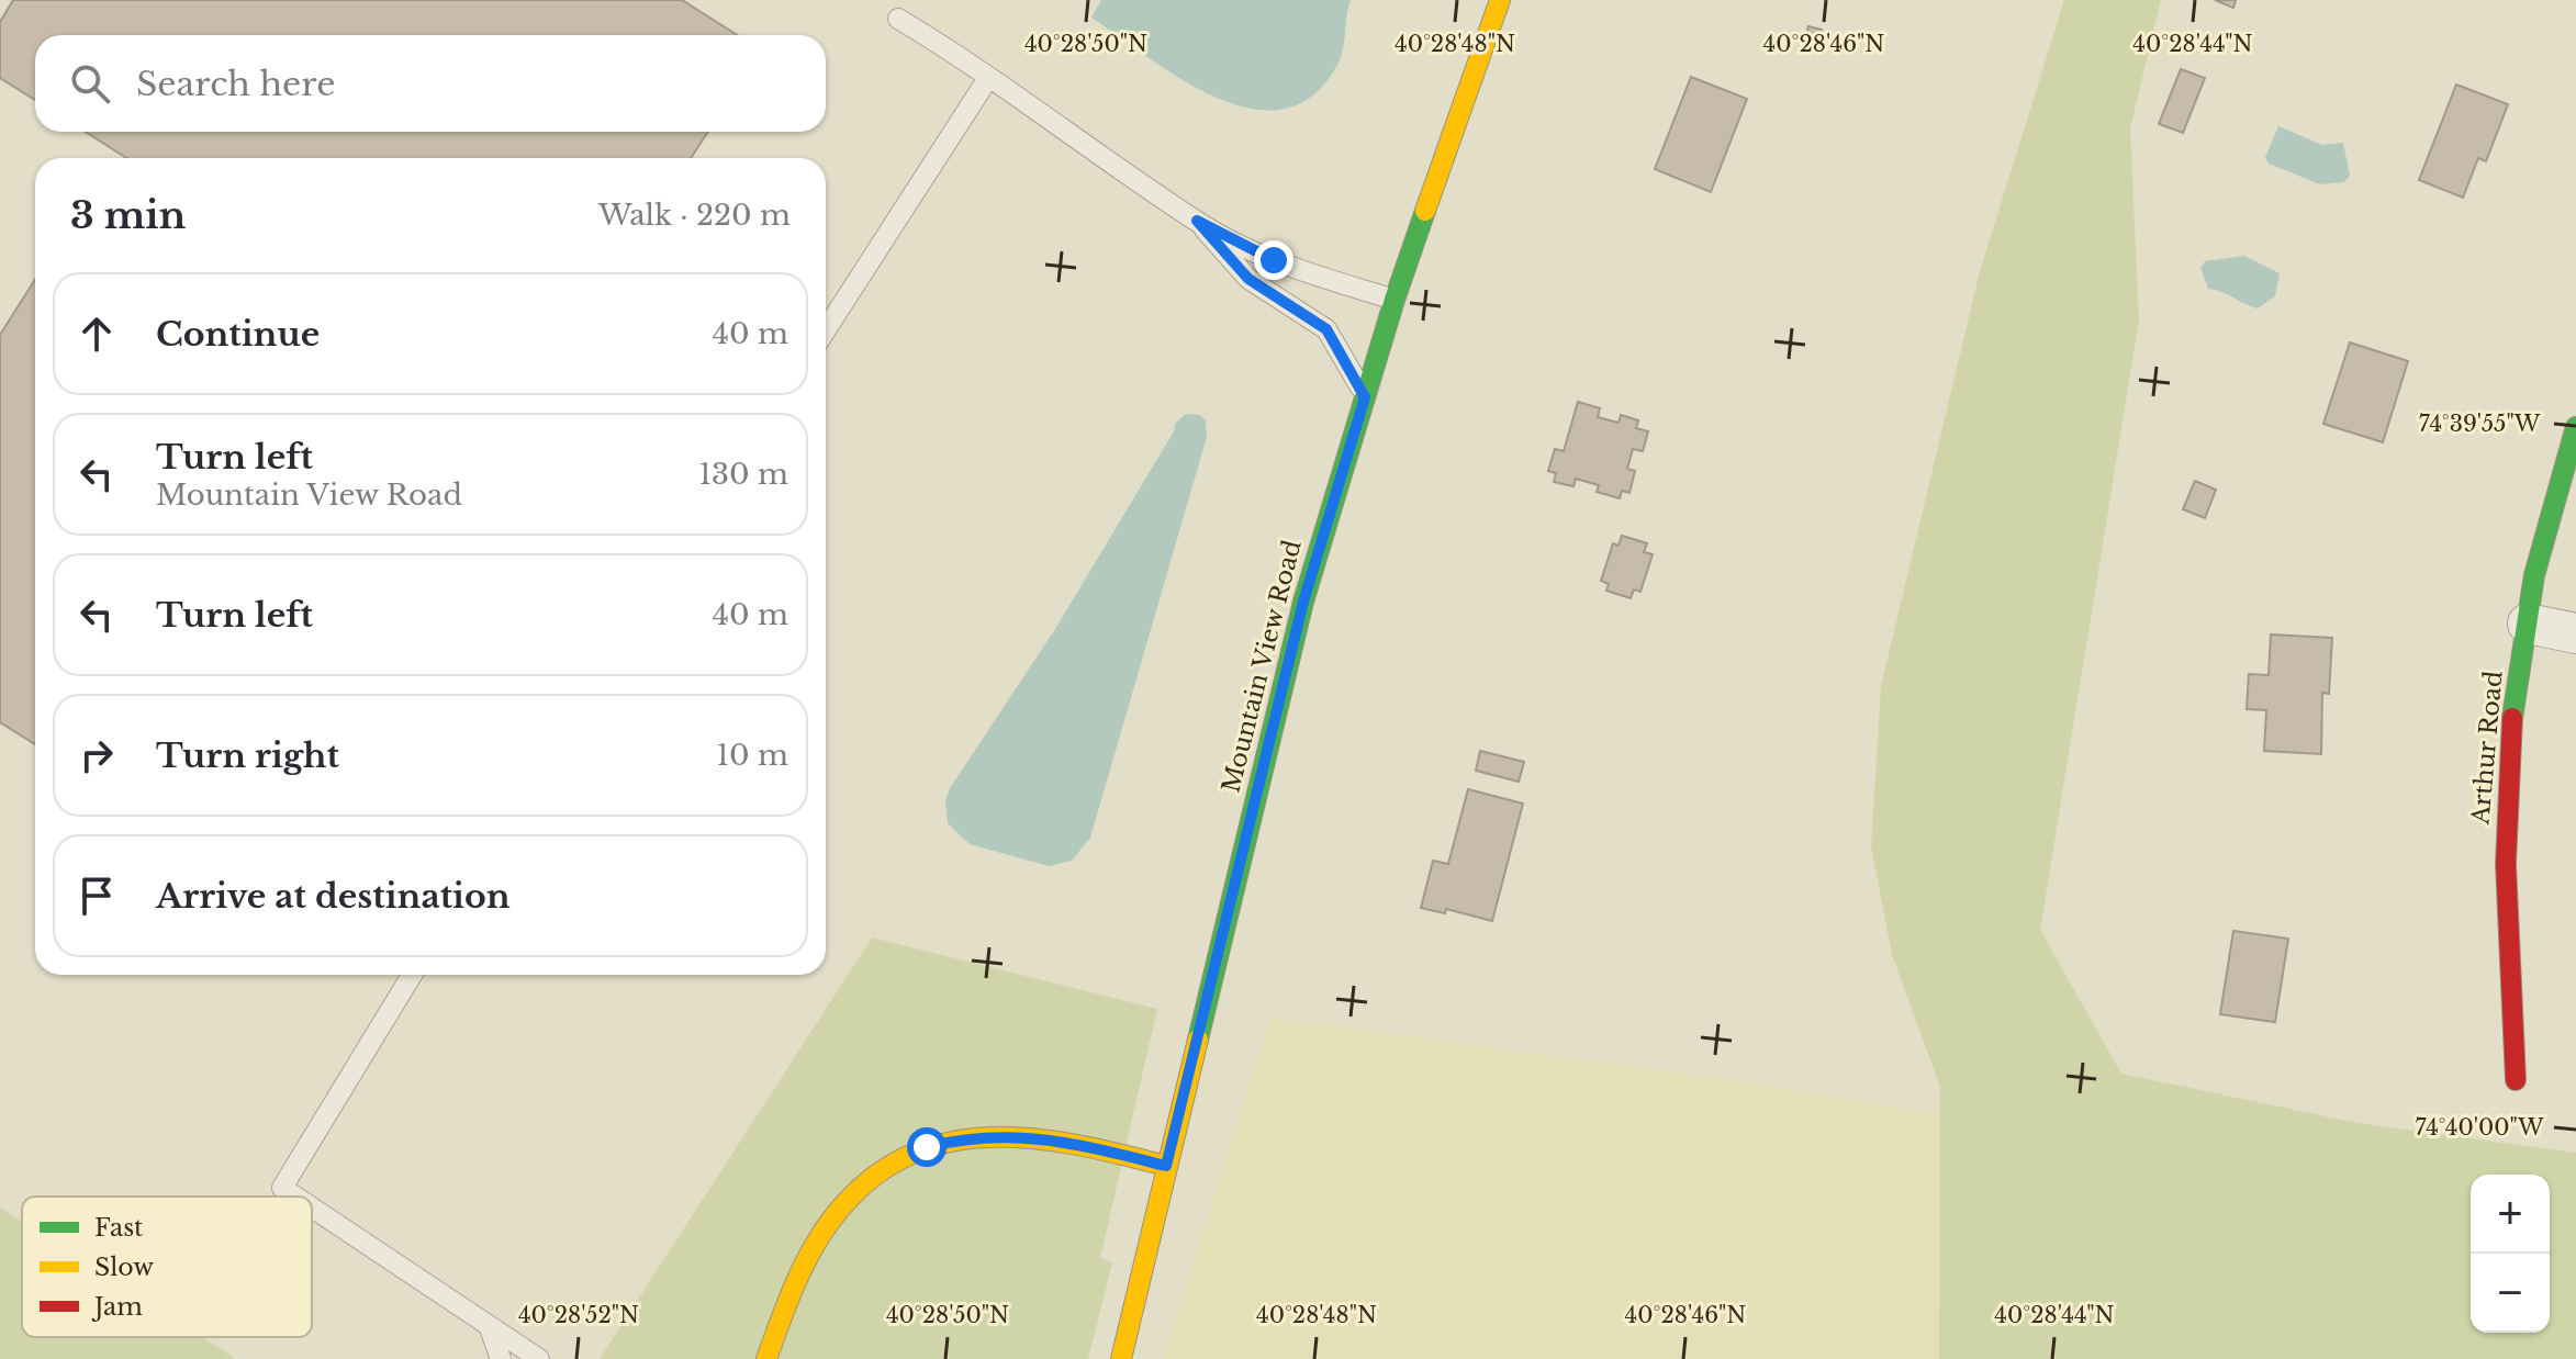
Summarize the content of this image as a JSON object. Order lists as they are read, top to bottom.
{
  "streets": {
    "street": ["Mountain View Road", "Arthur Road"]
  },
  "legend": ["Fast", "Slow", "Jam"],
  "page": {
    "search": "Search here",
    "heading": ["3 min", "Walk · 220 m"],
    "list": [
      ["Continue", "40 m"],
      ["Turn left", "Mountain View Road", "130 m"],
      ["Turn left", "40 m"],
      ["Turn right", "10 m"],
      "Arrive at destination"
    ],
    "map_buttons": ["+", "−"]
  },
  "coordinates": [
    "40°28'50\"N",
    "40°28'48\"N",
    "40°28'46\"N",
    "40°28'44\"N",
    "74°39'55\"W",
    "74°40'00\"W",
    "40°28'52\"N"
  ]
}
